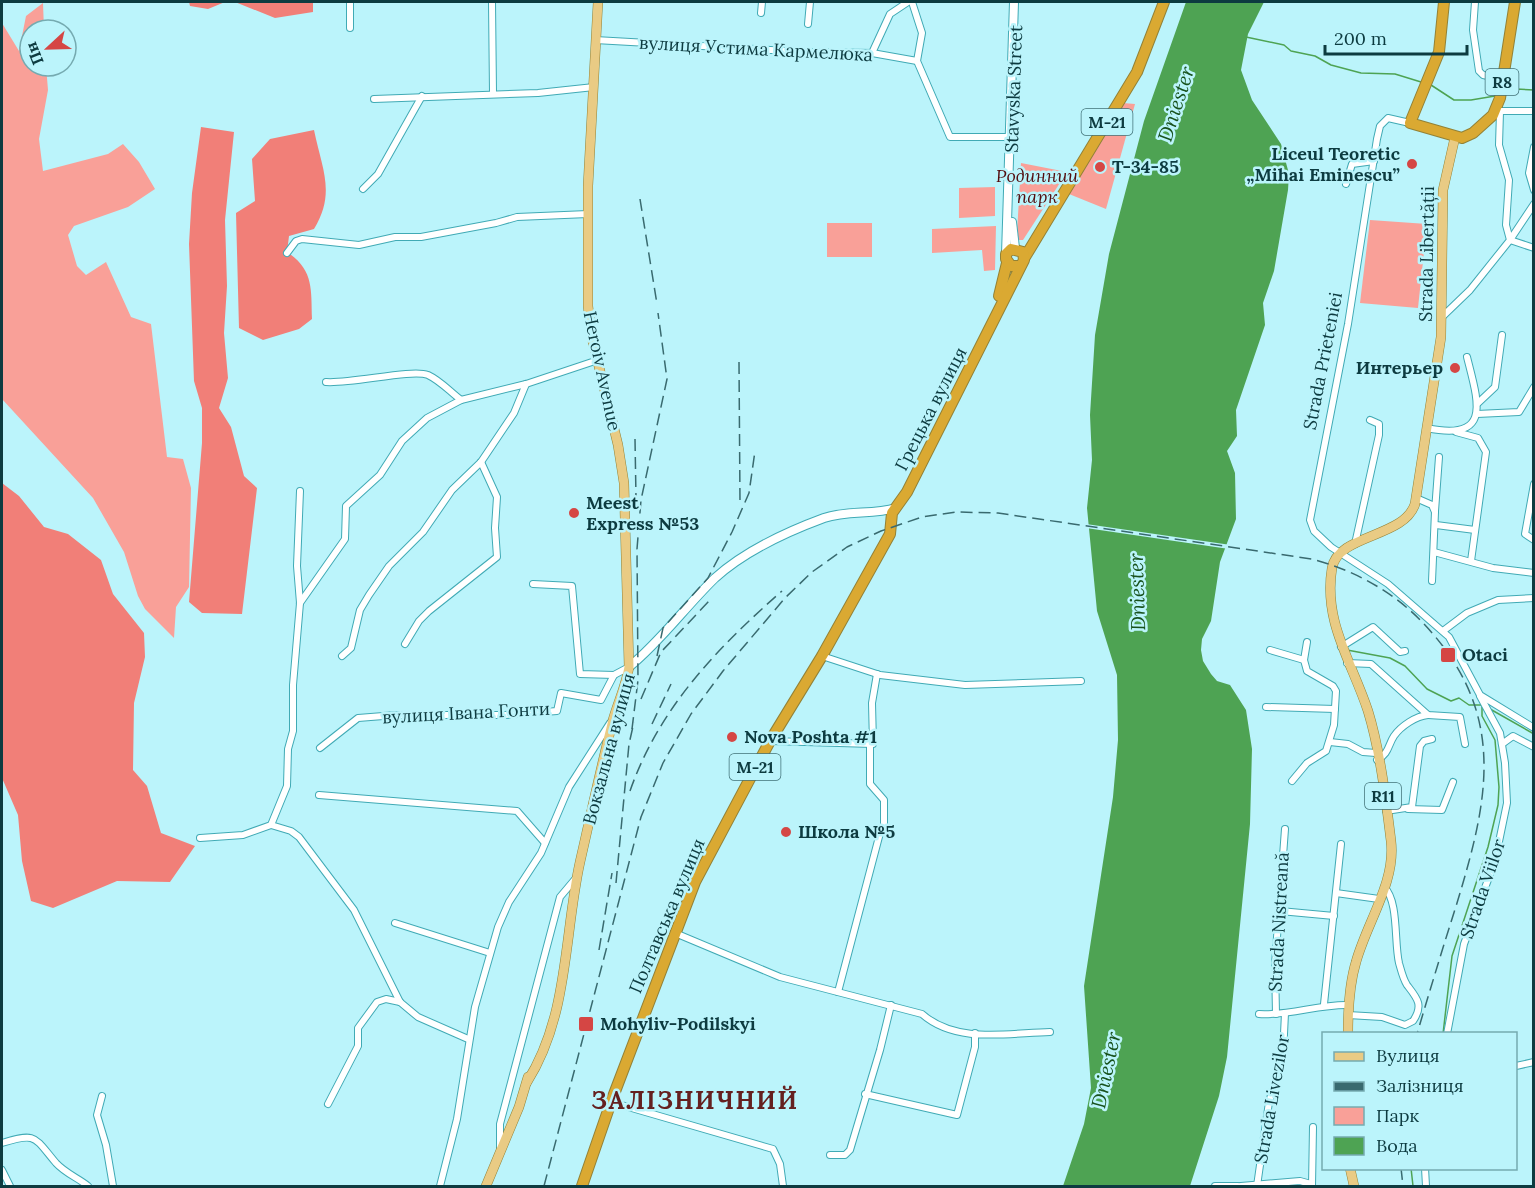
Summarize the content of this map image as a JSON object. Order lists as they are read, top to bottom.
{
  "streets": {
    "highway": [
      "R8",
      "М-21",
      "Грецька вулиця",
      "Полтавська вулиця"
    ],
    "main road": [
      "Stavyska Street",
      "Strada Libertății",
      "Heroiv Avenue",
      "Вокзальна вулиця",
      "R11"
    ],
    "street": [
      "вулиця Устима Кармелюка",
      "Strada Prieteniei",
      "вулиця Івана Гонти",
      "Strada Viilor",
      "Strada Nistreană",
      "Strada Livezilor"
    ]
  },
  "crossings": [
    ["вулиця Устима Кармелюка", "Heroiv Avenue"],
    ["R8", "Strada Libertății"],
    ["Stavyska Street", "Грецька вулиця"],
    ["Strada Libertății", "Strada Prieteniei"],
    ["Strada Libertății", "R11"],
    ["Strada Prieteniei", "R11"],
    ["Strada Prieteniei", "Strada Viilor"],
    ["Heroiv Avenue", "Вокзальна вулиця"],
    ["Грецька вулиця", "Вокзальна вулиця"],
    ["Грецька вулиця", "Полтавська вулиця"],
    ["Вокзальна вулиця", "Полтавська вулиця"]
  ],
  "districts": ["ЗАЛІЗНИЧНИЙ"],
  "water": ["Dniester"],
  "parks": ["Родинний парк"],
  "places": {
    "other": [
      "Liceul Teoretic „Mihai Eminescu”",
      "Т-34-85",
      "Интерьер",
      "Meest Express №53",
      "Nova Poshta #1",
      "Школа №5"
    ],
    "transit": ["Otaci", "Mohyliv-Podilskyi"]
  },
  "legend": [
    "Вулиця",
    "Залізниця",
    "Парк",
    "Вода"
  ],
  "scale_bar": "200 m",
  "north": "left"
}
